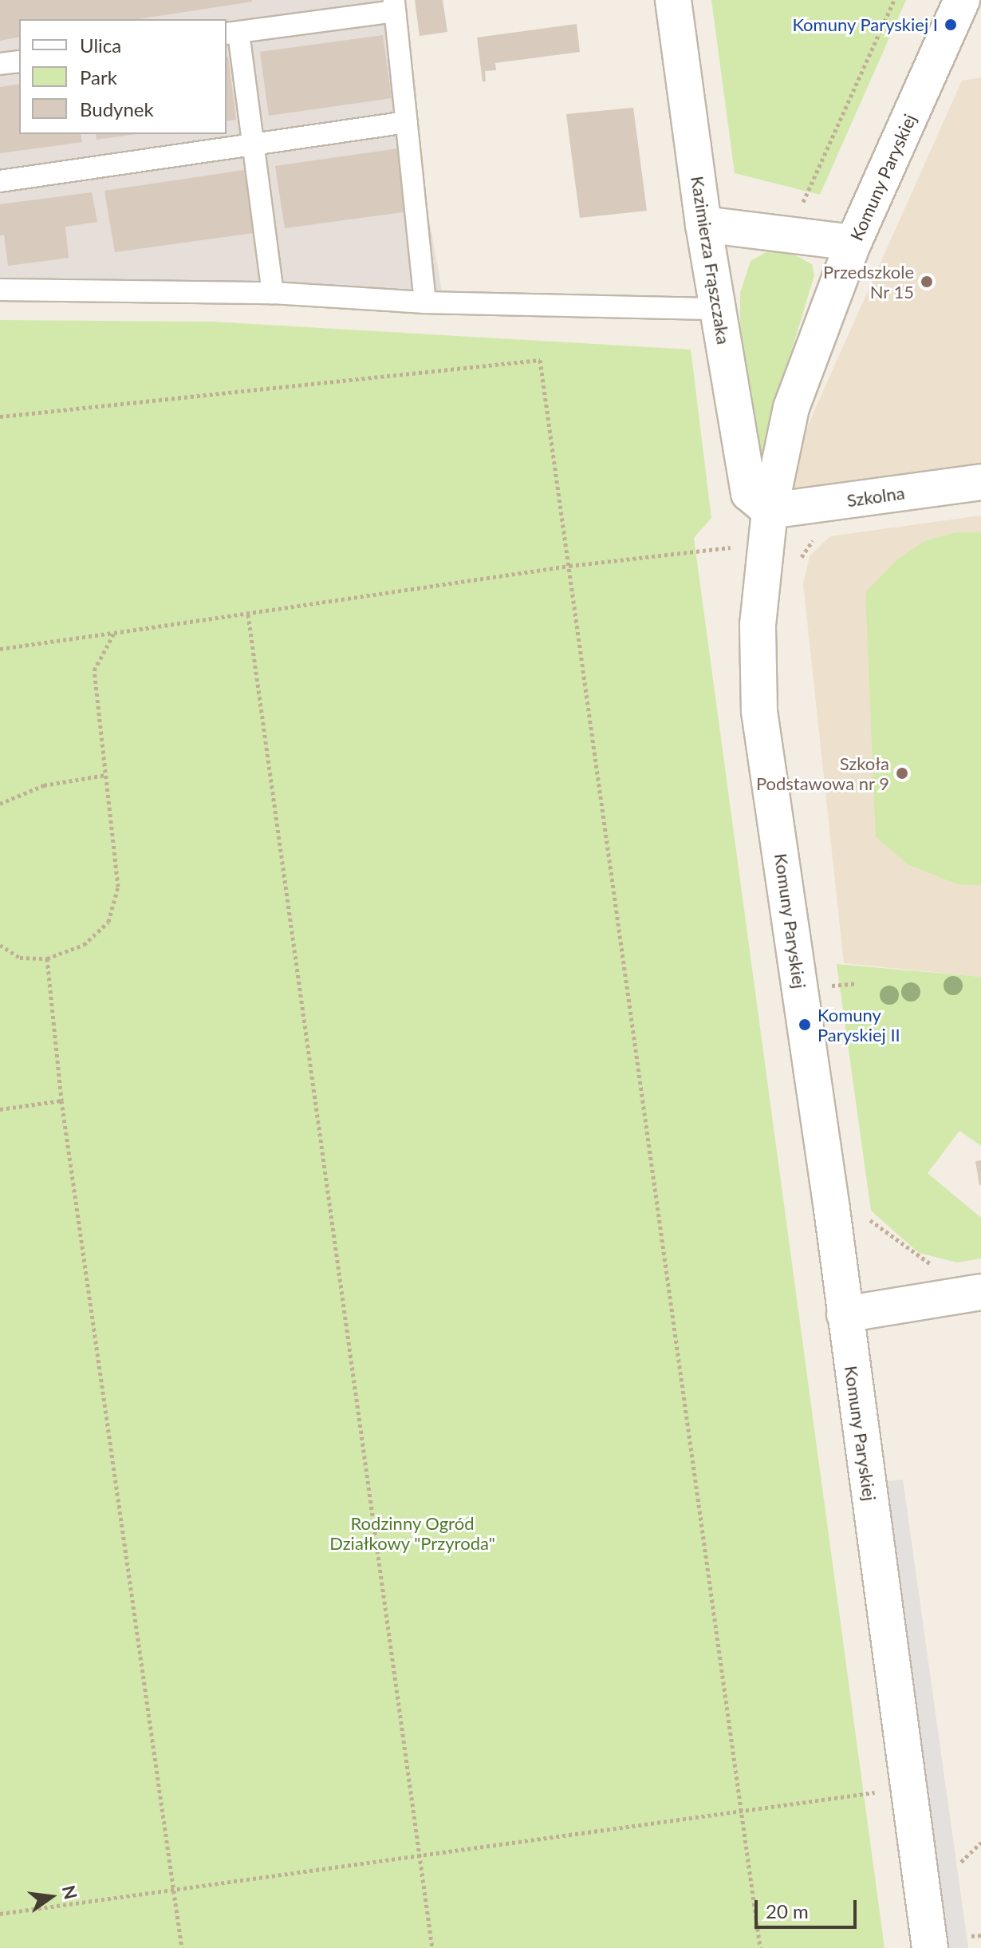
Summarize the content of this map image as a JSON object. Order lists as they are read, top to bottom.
{
  "streets": {
    "street": ["Komuny Paryskiej", "Kazimierza Frąszczaka", "Szkolna"]
  },
  "crossings": [
    ["Komuny Paryskiej", "Kazimierza Frąszczaka"],
    ["Komuny Paryskiej", "Szkolna"],
    ["Kazimierza Frąszczaka", "Szkolna"]
  ],
  "parks": ["Rodzinny Ogród Działkowy \"Przyroda\""],
  "places": [
    "Komuny Paryskiej I",
    "Przedszkole Nr 15",
    "Szkoła Podstawowa nr 9",
    "Komuny Paryskiej II"
  ],
  "legend": ["Ulica", "Park", "Budynek"],
  "scale_bar": "20 m",
  "north": "right"
}
